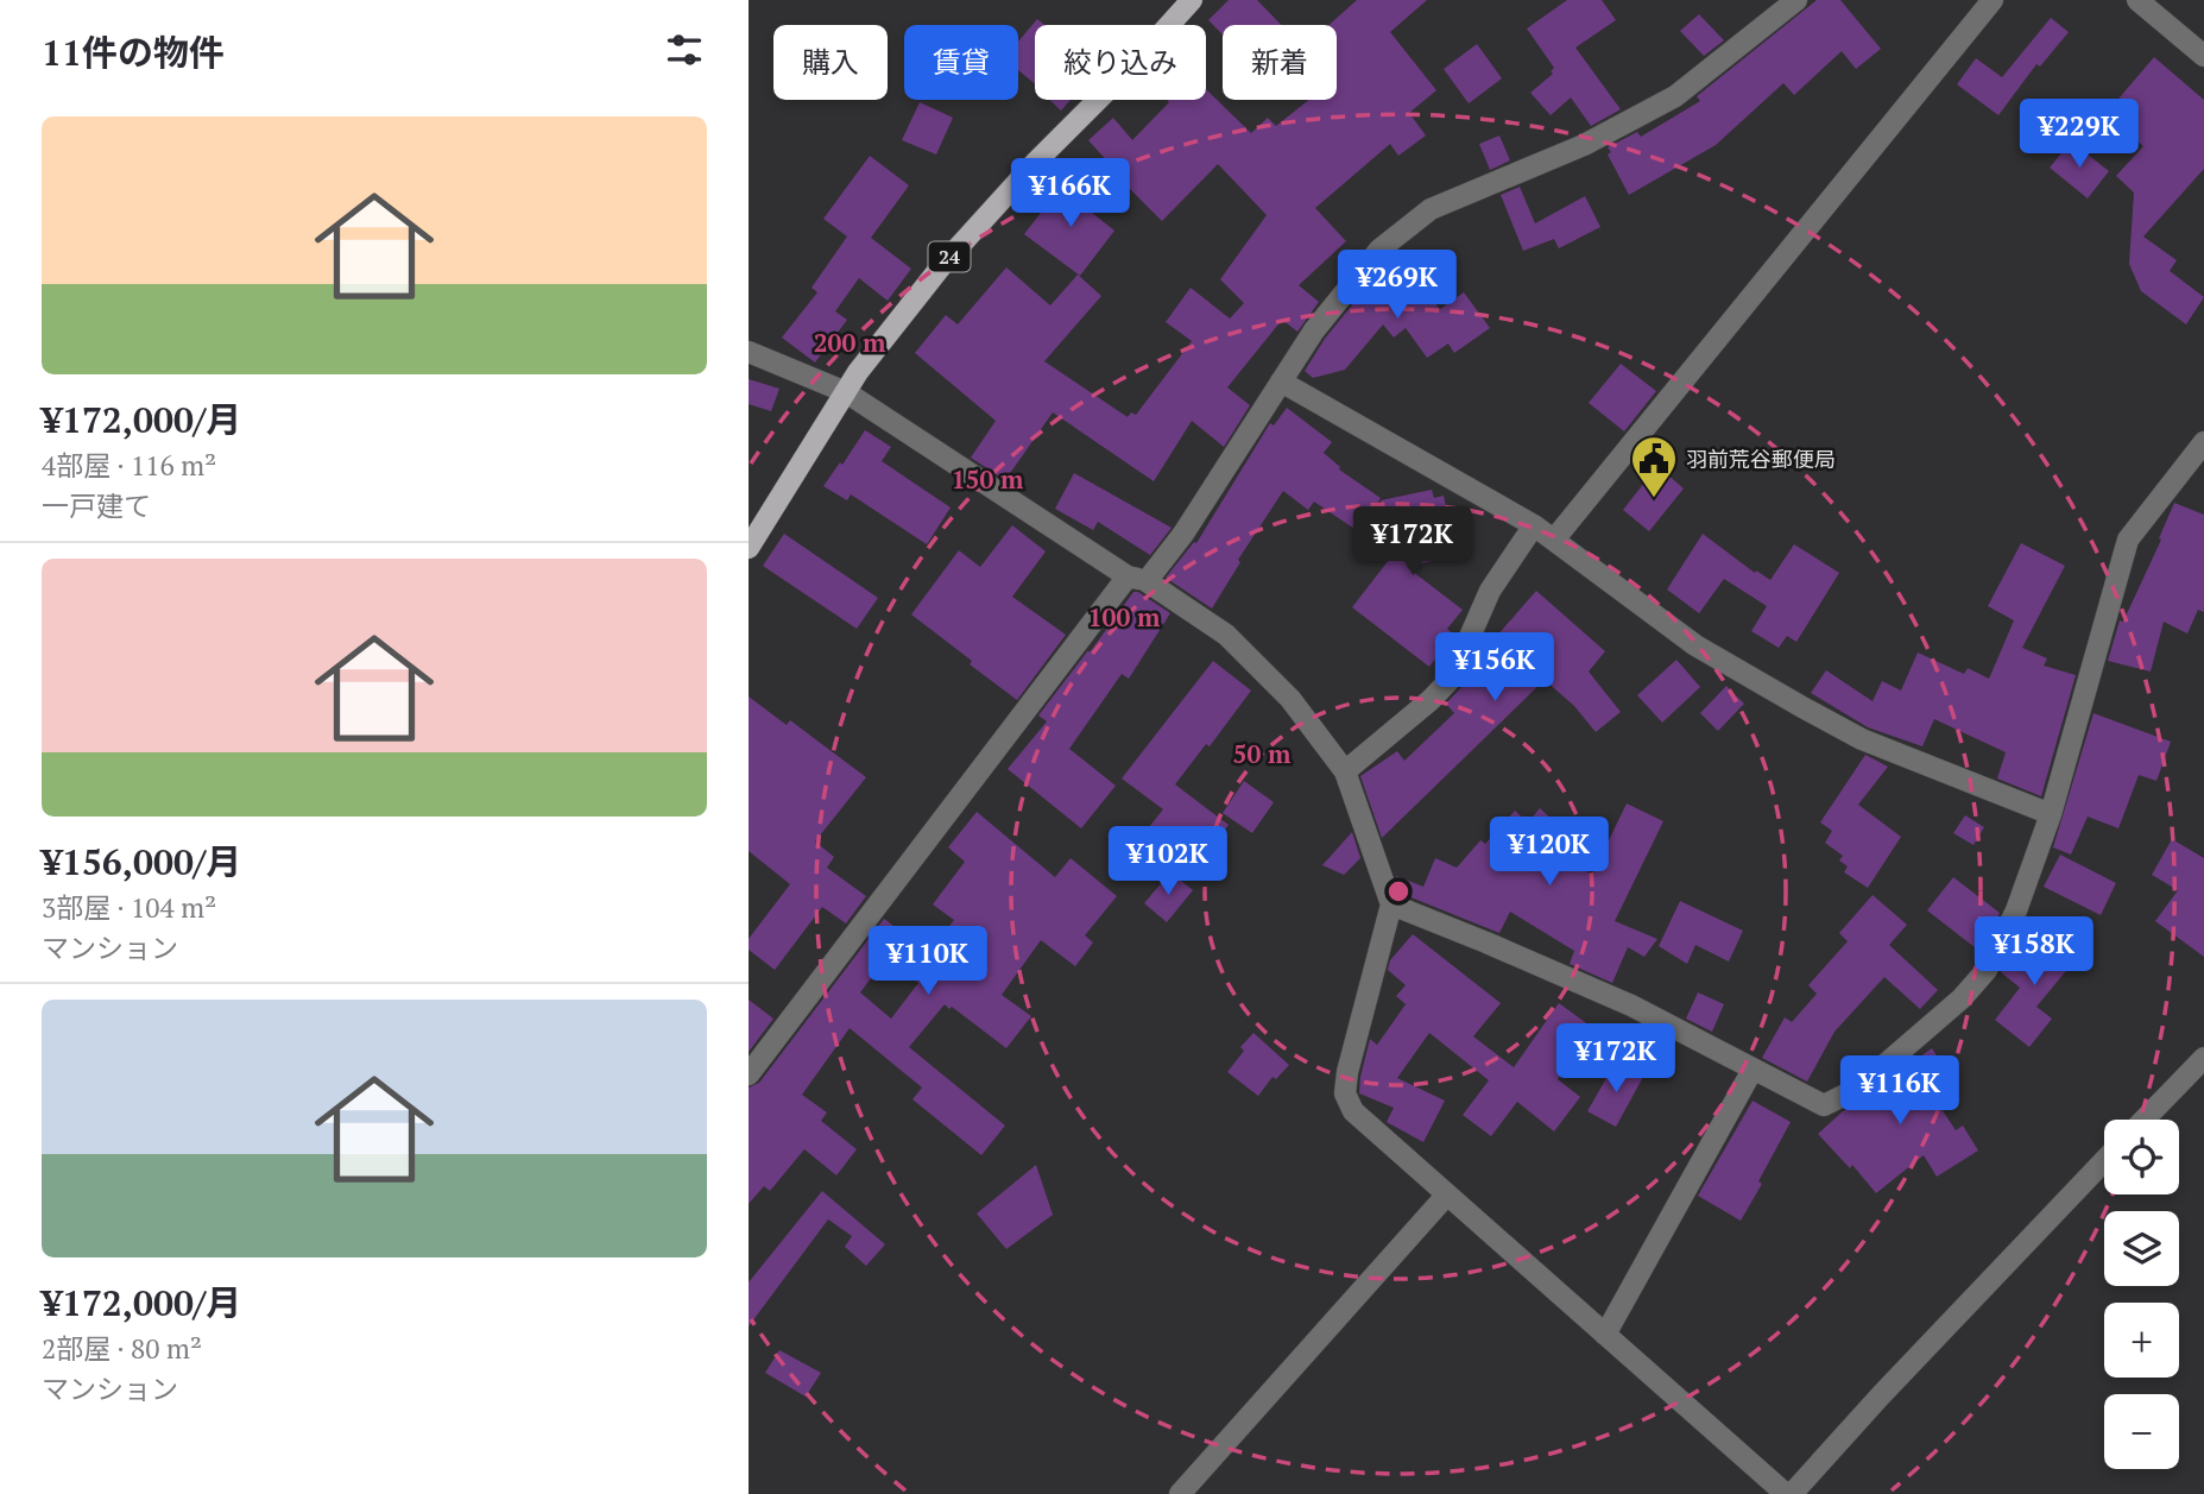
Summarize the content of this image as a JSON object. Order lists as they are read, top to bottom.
{
  "streets": {
    "main road": ["24"]
  },
  "places": {
    "public building": ["羽前荒谷郵便局"]
  },
  "page": {
    "heading": "11件の物件",
    "chip": [
      "購入",
      "賃貸",
      "絞り込み",
      "新着"
    ],
    "price": [
      "¥229K",
      "¥166K",
      "¥269K",
      "¥172K",
      "¥156K",
      "¥120K",
      "¥102K",
      "¥158K",
      "¥110K",
      "¥172K",
      "¥116K"
    ],
    "list": [
      {
        "name": "¥172,000/月",
        "note": "4部屋 · 116 m² · 一戸建て"
      },
      {
        "name": "¥156,000/月",
        "note": "3部屋 · 104 m² · マンション"
      },
      {
        "name": "¥172,000/月",
        "note": "2部屋 · 80 m² · マンション"
      }
    ],
    "map_buttons": ["+", "−"]
  },
  "rings": [
    "200 m",
    "150 m",
    "100 m",
    "50 m"
  ]
}
